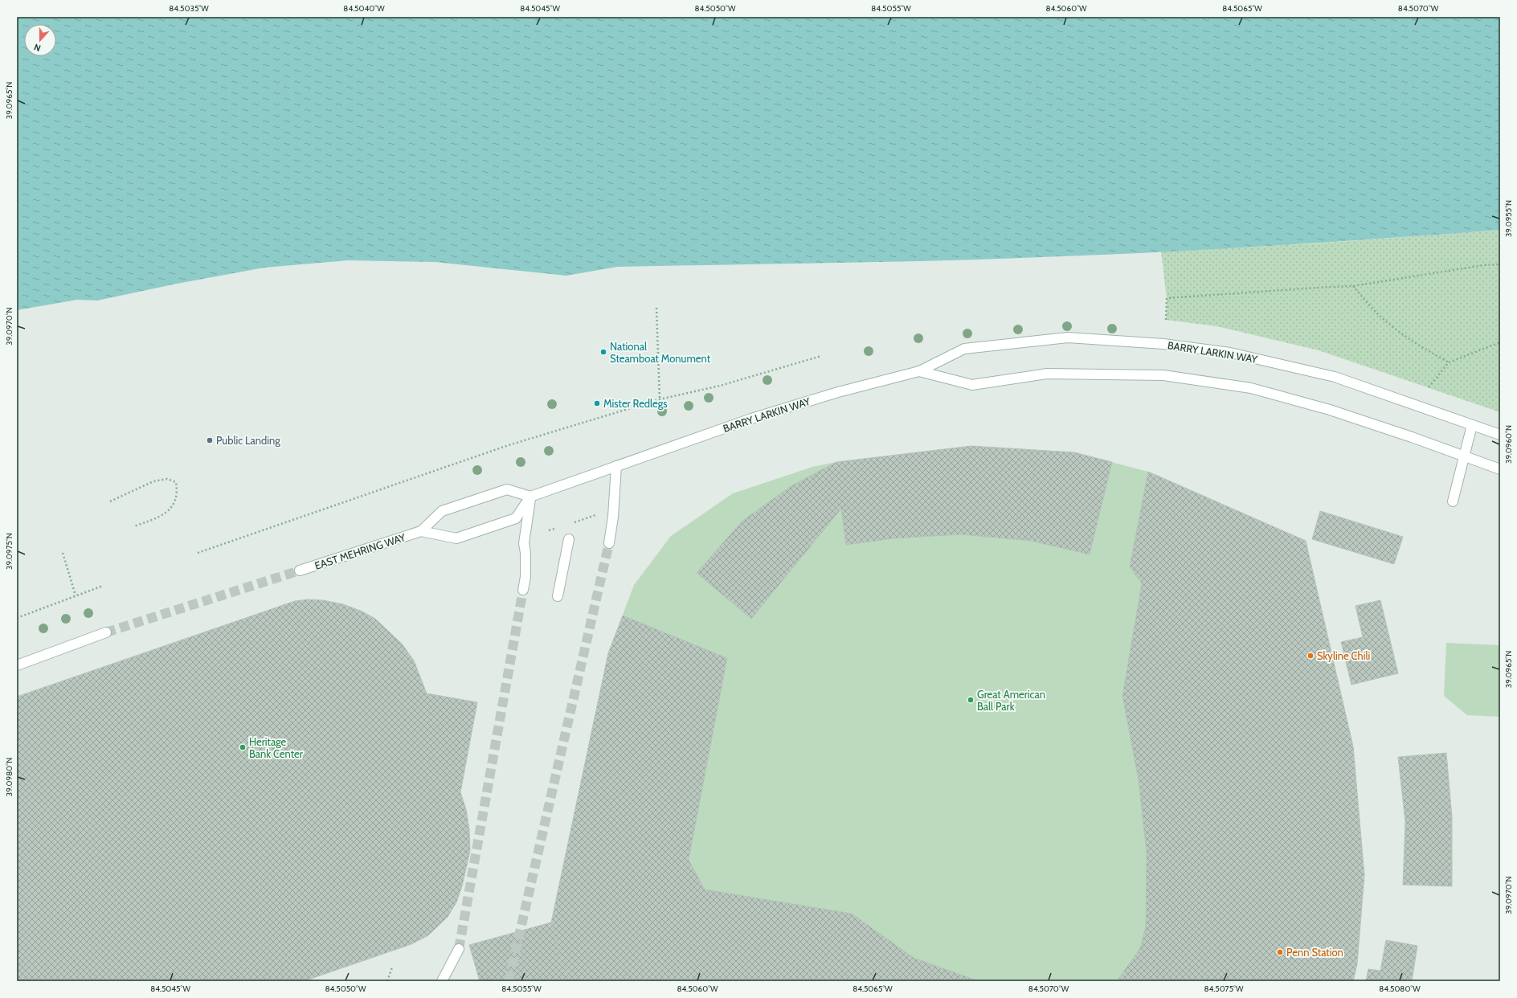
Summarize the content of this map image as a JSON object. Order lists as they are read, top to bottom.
{
  "streets": {
    "main road": ["BARRY LARKIN WAY", "EAST MEHRING WAY"]
  },
  "places": [
    "National Steamboat Monument",
    "Mister Redlegs",
    "Public Landing",
    "Skyline Chili",
    "Great American Ball Park",
    "Heritage Bank Center",
    "Penn Station"
  ],
  "north": "bottom",
  "coordinates": [
    "84.5035°W",
    "84.5040°W",
    "84.5045°W",
    "84.5050°W",
    "84.5055°W",
    "84.5060°W",
    "84.5065°W",
    "84.5070°W",
    "39.0965°N",
    "39.0955°N",
    "39.0970°N",
    "39.0960°N",
    "39.0975°N",
    "39.0980°N",
    "84.5075°W",
    "84.5080°W"
  ]
}
